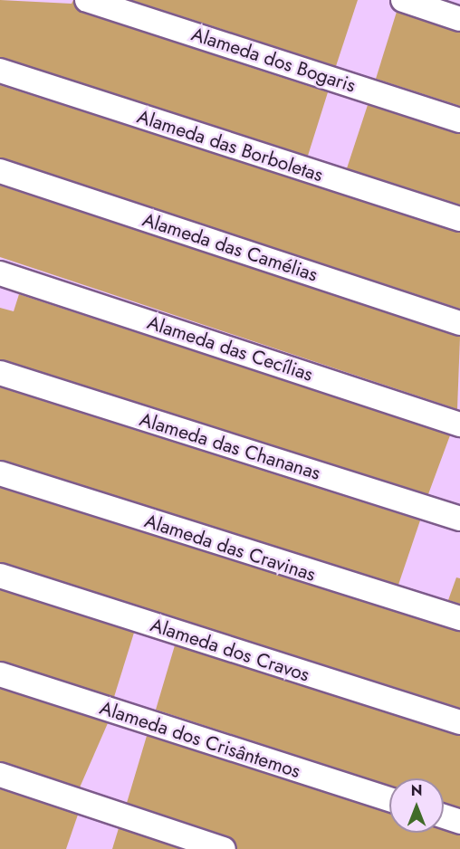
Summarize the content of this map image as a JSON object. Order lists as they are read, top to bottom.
{
  "streets": {
    "street": [
      "Alameda dos Bogaris",
      "Alameda das Borboletas",
      "Alameda das Camélias",
      "Alameda das Cecílias",
      "Alameda das Chananas",
      "Alameda das Cravinas",
      "Alameda dos Cravos",
      "Alameda dos Crisântemos"
    ]
  },
  "north": "top"
}
